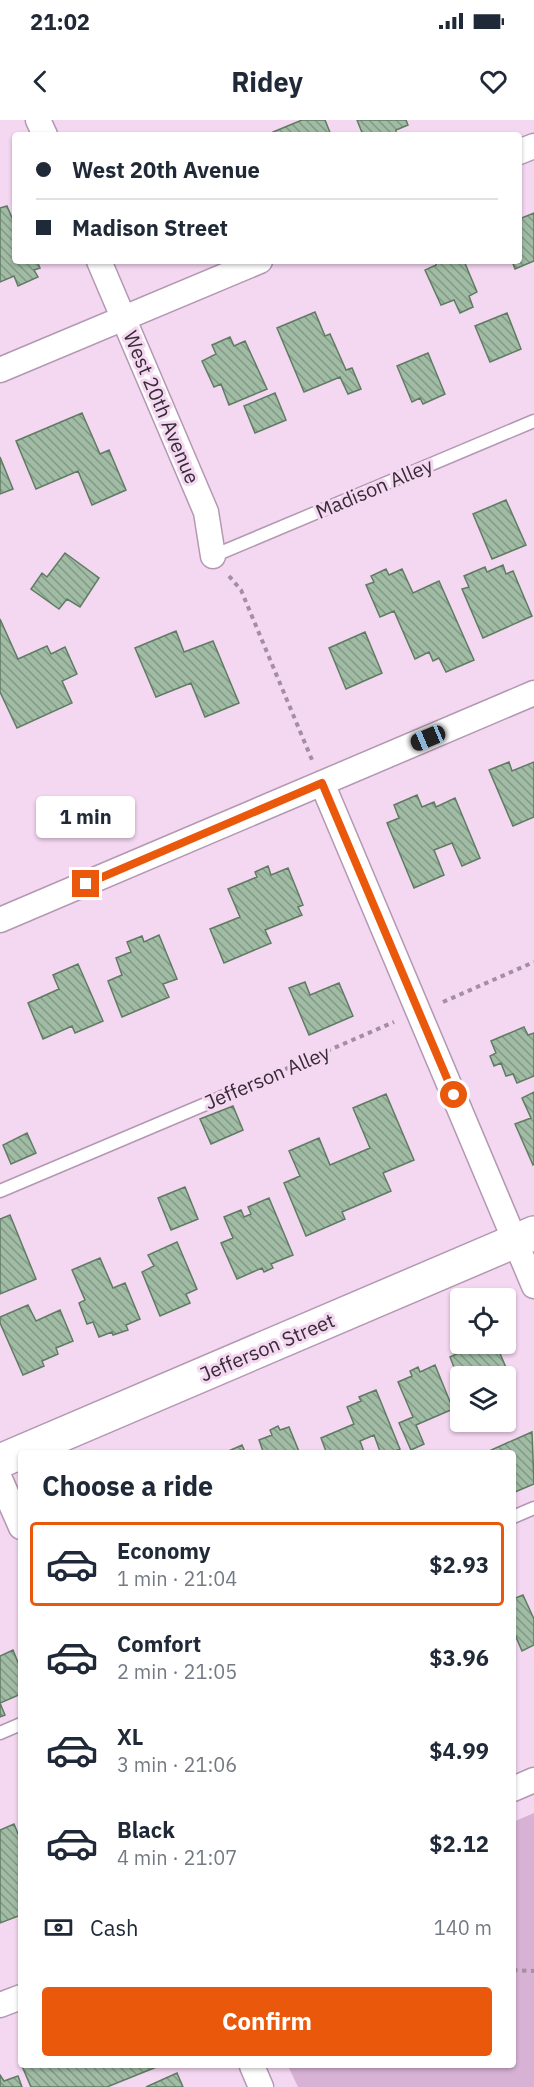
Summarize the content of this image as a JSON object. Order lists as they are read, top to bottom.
{
  "streets": {
    "street": ["West 20th Avenue", "Jefferson Street"],
    "lane": ["Madison Alley", "Jefferson Alley"]
  },
  "crossings": [
    ["West 20th Avenue", "Madison Alley"]
  ],
  "page": {
    "status": "21:02",
    "header": "Ridey",
    "banner": ["West 20th Avenue", "Madison Street"],
    "bubble": "1 min",
    "heading": "Choose a ride",
    "list": [
      {
        "name": "Economy",
        "note": "1 min · 21:04",
        "value": "$2.93"
      },
      {
        "name": "Comfort",
        "note": "2 min · 21:05",
        "value": "$3.96"
      },
      {
        "name": "XL",
        "note": "3 min · 21:06",
        "value": "$4.99"
      },
      {
        "name": "Black",
        "note": "4 min · 21:07",
        "value": "$2.12"
      }
    ],
    "pay": ["Cash", "140 m"],
    "buttons": "Confirm"
  }
}
